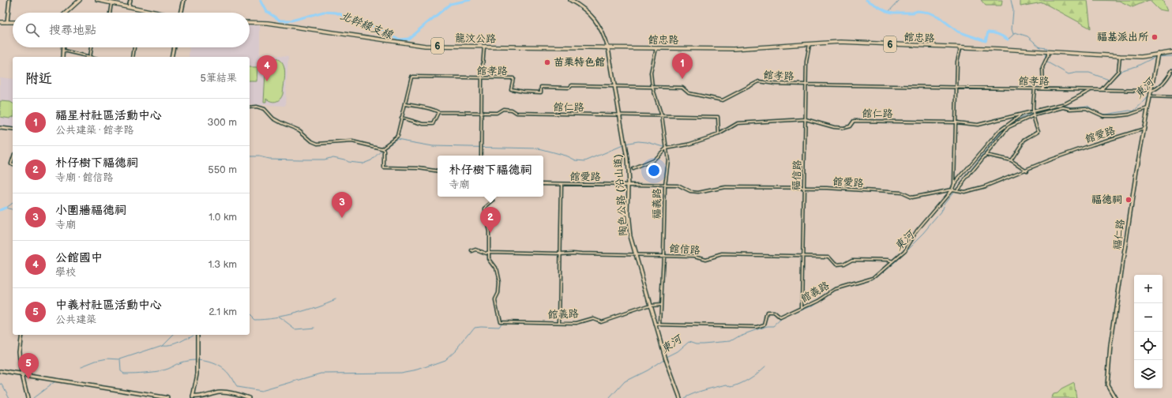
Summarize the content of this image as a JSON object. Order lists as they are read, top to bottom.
{
  "streets": {
    "main road": ["館忠路", "龍汶公路", "6"],
    "street": [
      "館孝路",
      "館仁路",
      "館愛路",
      "福信路",
      "陶色公路 (沿山道)",
      "福義路",
      "福仁路",
      "館信路",
      "館義路"
    ]
  },
  "crossings": [
    ["館忠路", "龍汶公路"],
    ["館忠路", "福信路"],
    ["館忠路", "陶色公路 (沿山道)"],
    ["館忠路", "福義路"],
    ["館忠路", "福仁路"],
    ["龍汶公路", "陶色公路 (沿山道)"],
    ["館孝路", "館仁路"],
    ["館孝路", "福信路"],
    ["館孝路", "陶色公路 (沿山道)"],
    ["館孝路", "福義路"],
    ["館孝路", "福仁路"],
    ["館仁路", "福信路"],
    ["館仁路", "陶色公路 (沿山道)"],
    ["館仁路", "福義路"],
    ["館愛路", "福信路"],
    ["館愛路", "陶色公路 (沿山道)"],
    ["館愛路", "福義路"],
    ["館愛路", "福仁路"],
    ["館愛路", "館義路"],
    ["福信路", "館信路"],
    ["福信路", "館義路"],
    ["陶色公路 (沿山道)", "館信路"],
    ["陶色公路 (沿山道)", "館義路"],
    ["福義路", "館信路"],
    ["福義路", "館義路"],
    ["館信路", "館義路"]
  ],
  "water": ["北幹線支線", "東河"],
  "places": ["福基派出所", "苗栗特色館", "福德祠"],
  "page": {
    "search": "搜尋地點",
    "pins": [
      "1",
      "4",
      "3",
      "2",
      "5"
    ],
    "heading": ["附近", "5筆結果"],
    "list": [
      {
        "mark": "1",
        "name": "福星村社區活動中心",
        "note": "公共建築 · 館孝路",
        "value": "300 m"
      },
      {
        "mark": "2",
        "name": "朴仔樹下福德祠",
        "note": "寺廟 · 館信路",
        "value": "550 m"
      },
      {
        "mark": "3",
        "name": "小圍牆福德祠",
        "note": "寺廟",
        "value": "1.0 km"
      },
      {
        "mark": "4",
        "name": "公館國中",
        "note": "學校",
        "value": "1.3 km"
      },
      {
        "mark": "5",
        "name": "中義村社區活動中心",
        "note": "公共建築",
        "value": "2.1 km"
      }
    ],
    "popup": ["朴仔樹下福德祠", "寺廟"],
    "map_buttons": ["+", "−"]
  }
}
